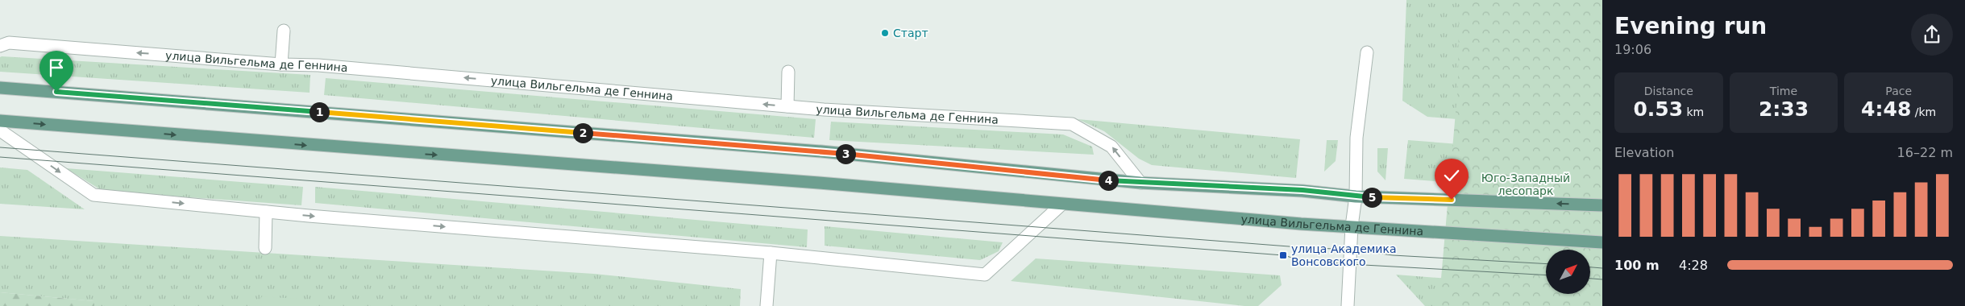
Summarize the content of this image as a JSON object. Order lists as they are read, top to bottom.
{
  "streets": {
    "main road": ["улица Вильгельма де Геннина"]
  },
  "parks": ["Юго-Западный лесопарк"],
  "places": {
    "other": ["Старт"],
    "transit": ["улица Академика Вонсовского"]
  },
  "north": "top right",
  "page": {
    "heading": ["Evening run", "19:06"],
    "stats": [
      ["Distance", "0.53 km"],
      ["Time", "2:33"],
      ["Pace", "4:48 /km"]
    ],
    "pins": [
      "1",
      "2",
      "3",
      "4",
      "5"
    ],
    "chart": ["Elevation", "16–22 m"],
    "list": [
      {
        "name": "100 m",
        "note": "4:28"
      }
    ]
  }
}
